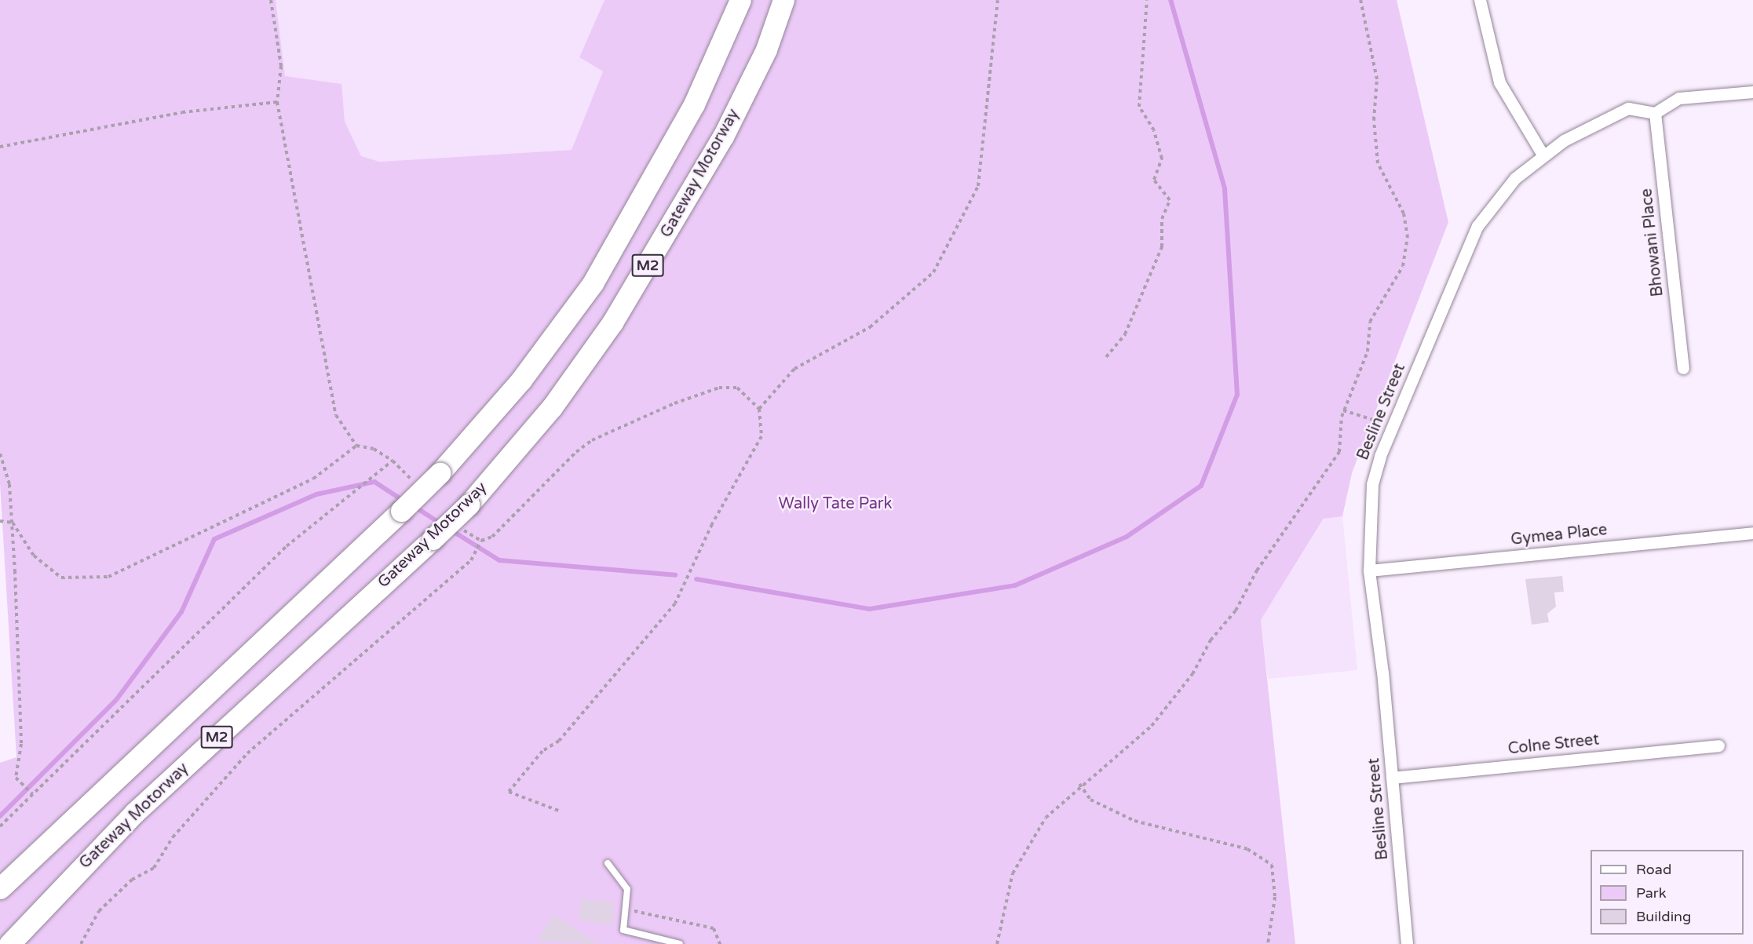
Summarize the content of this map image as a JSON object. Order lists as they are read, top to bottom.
{
  "streets": {
    "highway": ["Gateway Motorway", "M2"],
    "street": [
      "Bhowani Place",
      "Besline Street",
      "Gymea Place",
      "Colne Street"
    ]
  },
  "crossings": [
    ["Bhowani Place", "Besline Street"],
    ["Besline Street", "Gymea Place"],
    ["Besline Street", "Colne Street"]
  ],
  "parks": ["Wally Tate Park"],
  "legend": ["Road", "Park", "Building"]
}
